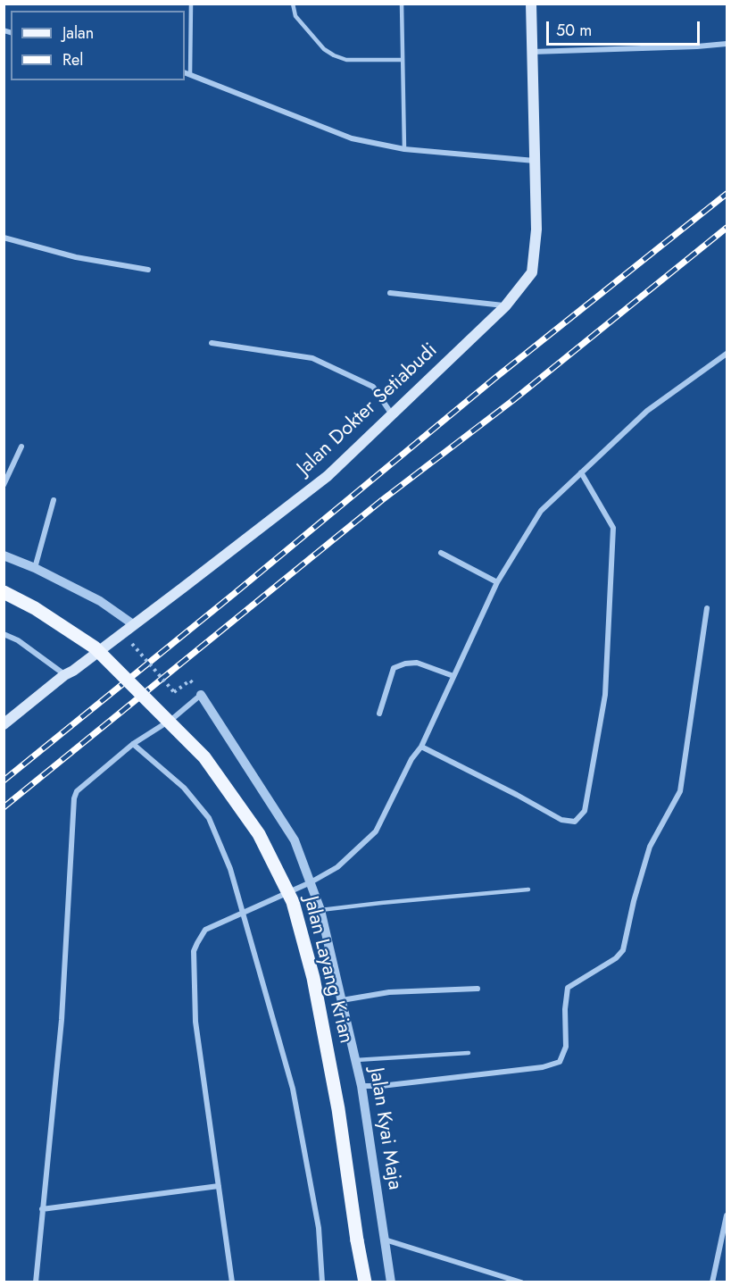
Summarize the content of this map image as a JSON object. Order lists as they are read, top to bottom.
{
  "streets": {
    "main road": ["Jalan Dokter Setiabudi", "Jalan Layang Krian"],
    "street": ["Jalan Kyai Maja"]
  },
  "legend": ["Jalan", "Rel"],
  "scale_bar": "50 m"
}
